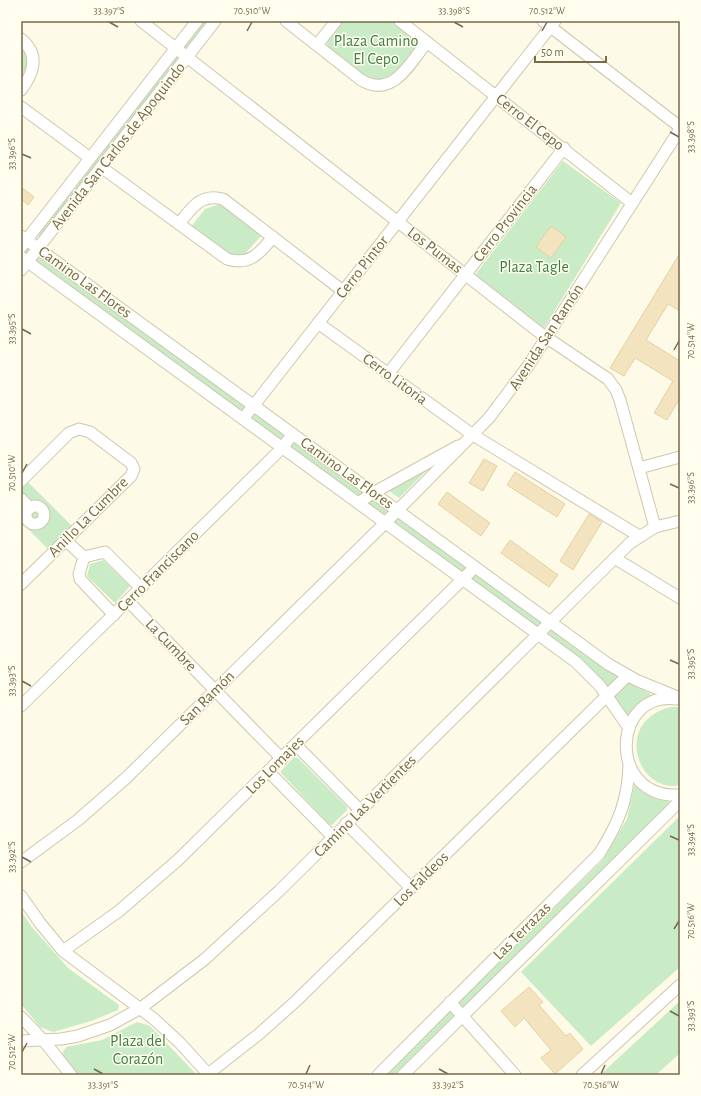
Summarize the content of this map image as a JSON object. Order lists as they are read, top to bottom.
{
  "streets": {
    "street": [
      "Cerro El Cepo",
      "Avenida San Carlos de Apoquindo",
      "Cerro Provincia",
      "Los Pumas",
      "Cerro Pintor",
      "Camino Las Flores",
      "Avenida San Ramón",
      "Cerro Litoria",
      "Anillo La Cumbre",
      "Cerro Franciscano",
      "La Cumbre",
      "San Ramón",
      "Los Lomajes",
      "Camino Las Vertientes",
      "Los Faldeos",
      "Las Terrazas"
    ]
  },
  "crossings": [
    ["Cerro El Cepo", "Cerro Provincia"],
    ["Cerro El Cepo", "Cerro Pintor"],
    ["Cerro El Cepo", "Avenida San Ramón"],
    ["Avenida San Carlos de Apoquindo", "Los Pumas"],
    ["Avenida San Carlos de Apoquindo", "Camino Las Flores"],
    ["Cerro Provincia", "Los Pumas"],
    ["Cerro Provincia", "Cerro Litoria"],
    ["Los Pumas", "Cerro Pintor"],
    ["Los Pumas", "Avenida San Ramón"],
    ["Los Pumas", "Camino Las Vertientes"],
    ["Cerro Pintor", "Camino Las Flores"],
    ["Cerro Pintor", "Cerro Litoria"],
    ["Camino Las Flores", "Avenida San Ramón"],
    ["Camino Las Flores", "Cerro Franciscano"],
    ["Camino Las Flores", "San Ramón"],
    ["Camino Las Flores", "Los Lomajes"],
    ["Camino Las Flores", "Camino Las Vertientes"],
    ["Camino Las Flores", "Los Faldeos"],
    ["Avenida San Ramón", "Cerro Litoria"],
    ["Avenida San Ramón", "San Ramón"],
    ["Cerro Litoria", "Camino Las Vertientes"],
    ["Cerro Franciscano", "La Cumbre"],
    ["La Cumbre", "San Ramón"],
    ["La Cumbre", "Los Lomajes"]
  ],
  "parks": ["Plaza Camino El Cepo", "Plaza Tagle", "Plaza del Corazón"],
  "scale_bar": "50 m",
  "coordinates": [
    "33.397°S",
    "70.510°W",
    "33.398°S",
    "70.512°W",
    "33.396°S",
    "33.395°S",
    "70.514°W",
    "33.393°S",
    "33.394°S",
    "33.392°S",
    "70.516°W",
    "33.391°S"
  ]
}
